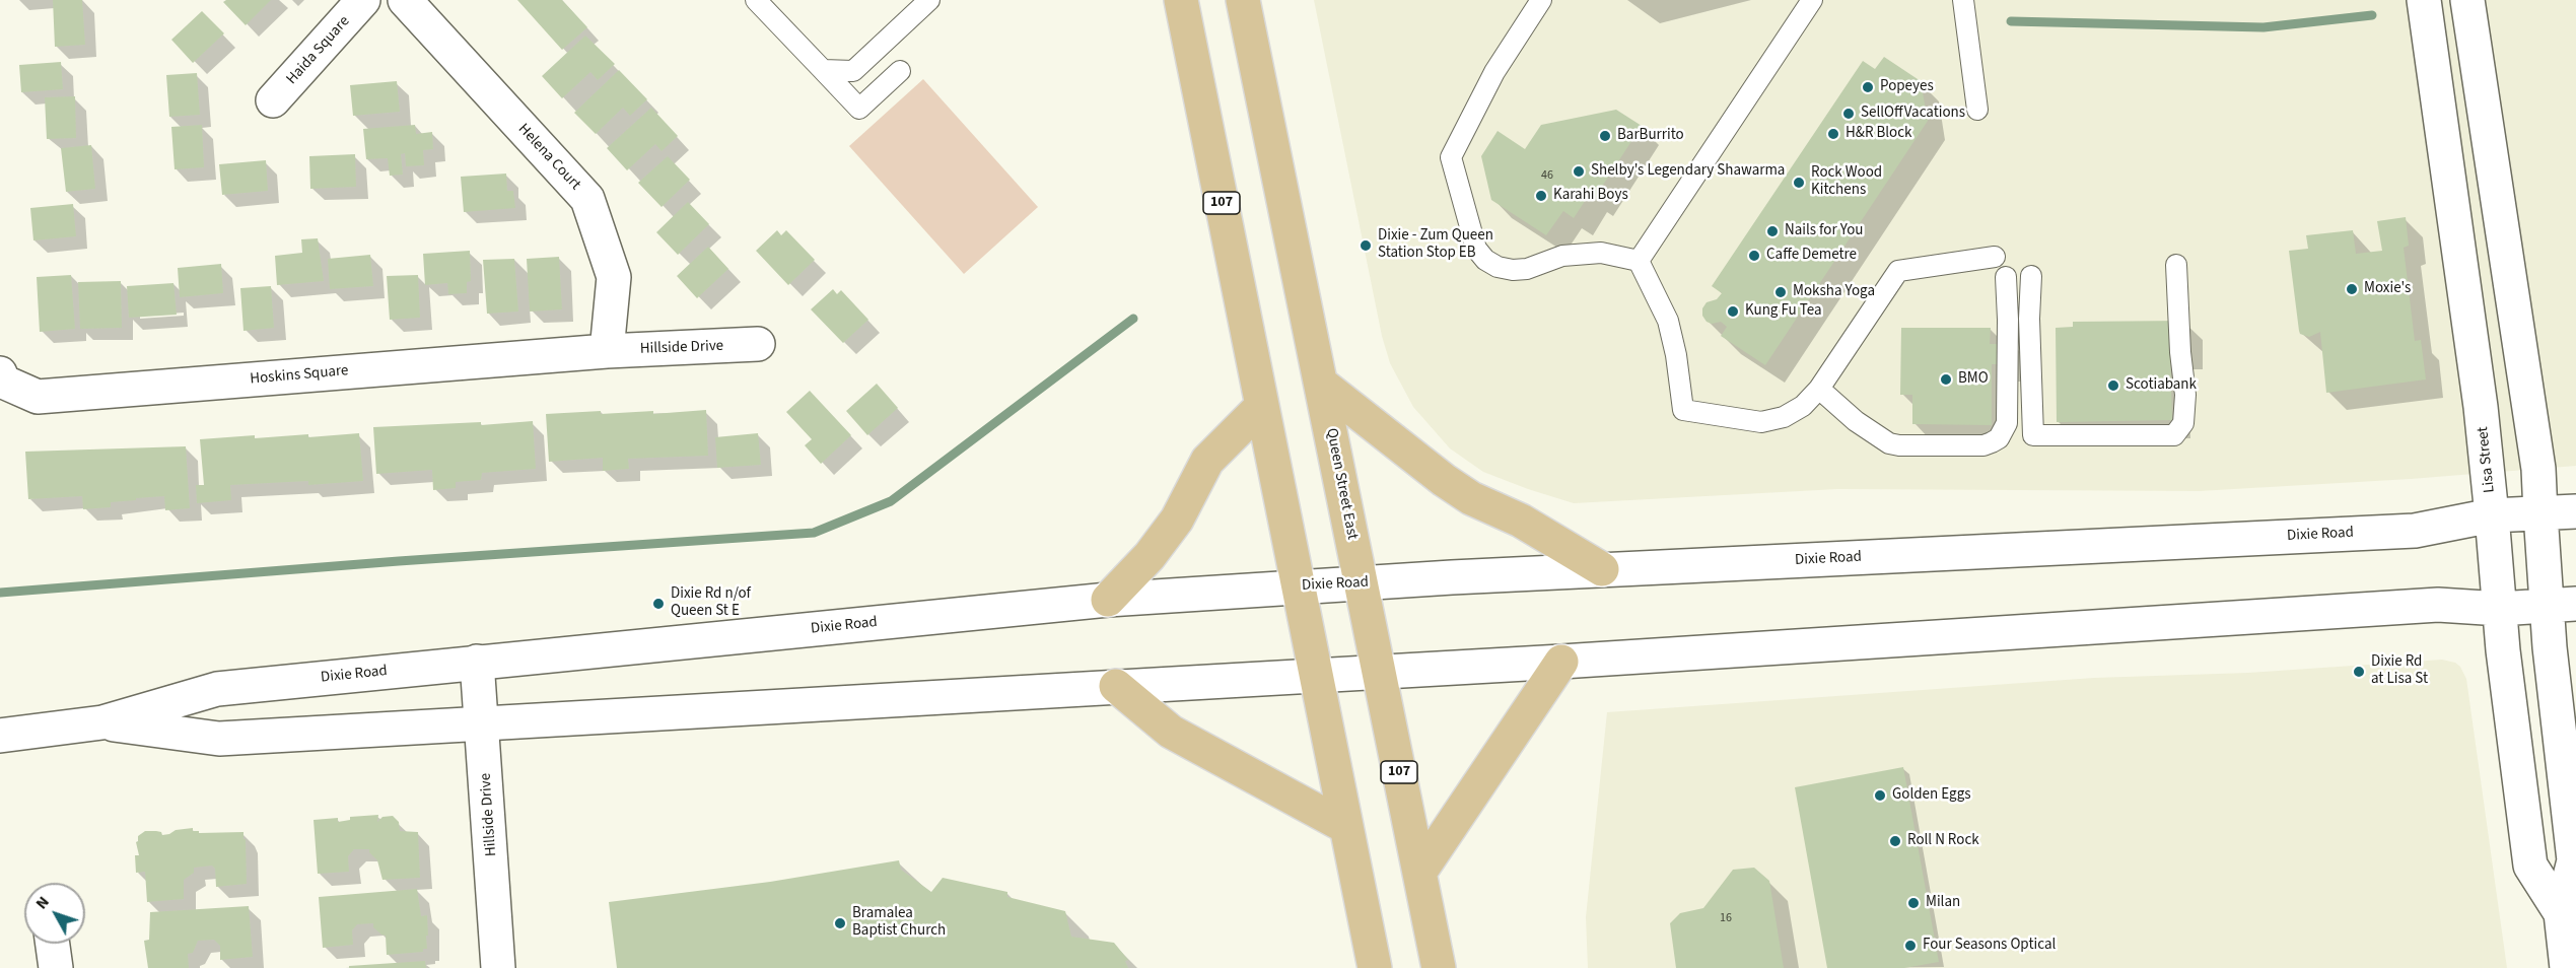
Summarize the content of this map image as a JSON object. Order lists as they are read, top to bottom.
{
  "streets": {
    "main road": [
      "Haida Square",
      "Helena Court",
      "107",
      "Hillside Drive",
      "Hoskins Square",
      "Lisa Street",
      "Queen Street East",
      "Dixie Road"
    ]
  },
  "crossings": [
    ["Helena Court", "Hillside Drive"],
    ["Helena Court", "Hoskins Square"],
    ["107", "Dixie Road"],
    ["Hillside Drive", "Hoskins Square"],
    ["Hillside Drive", "Dixie Road"],
    ["Lisa Street", "Dixie Road"],
    ["Queen Street East", "Dixie Road"]
  ],
  "places": [
    "Popeyes",
    "SellOffVacations",
    "H&R Block",
    "BarBurrito",
    "Shelby's Legendary Shawarma",
    "Rock Wood Kitchens",
    "Karahi Boys",
    "Nails for You",
    "Dixie - Zum Queen Station Stop EB",
    "Caffe Demetre",
    "Moxie's",
    "Moksha Yoga",
    "Kung Fu Tea",
    "BMO",
    "Scotiabank",
    "Dixie Rd n/of Queen St E",
    "Dixie Rd at Lisa St",
    "Golden Eggs",
    "Roll N Rock",
    "Milan",
    "Bramalea Baptist Church",
    "Four Seasons Optical"
  ],
  "house_numbers": ["46", "16"],
  "north": "top left"
}
